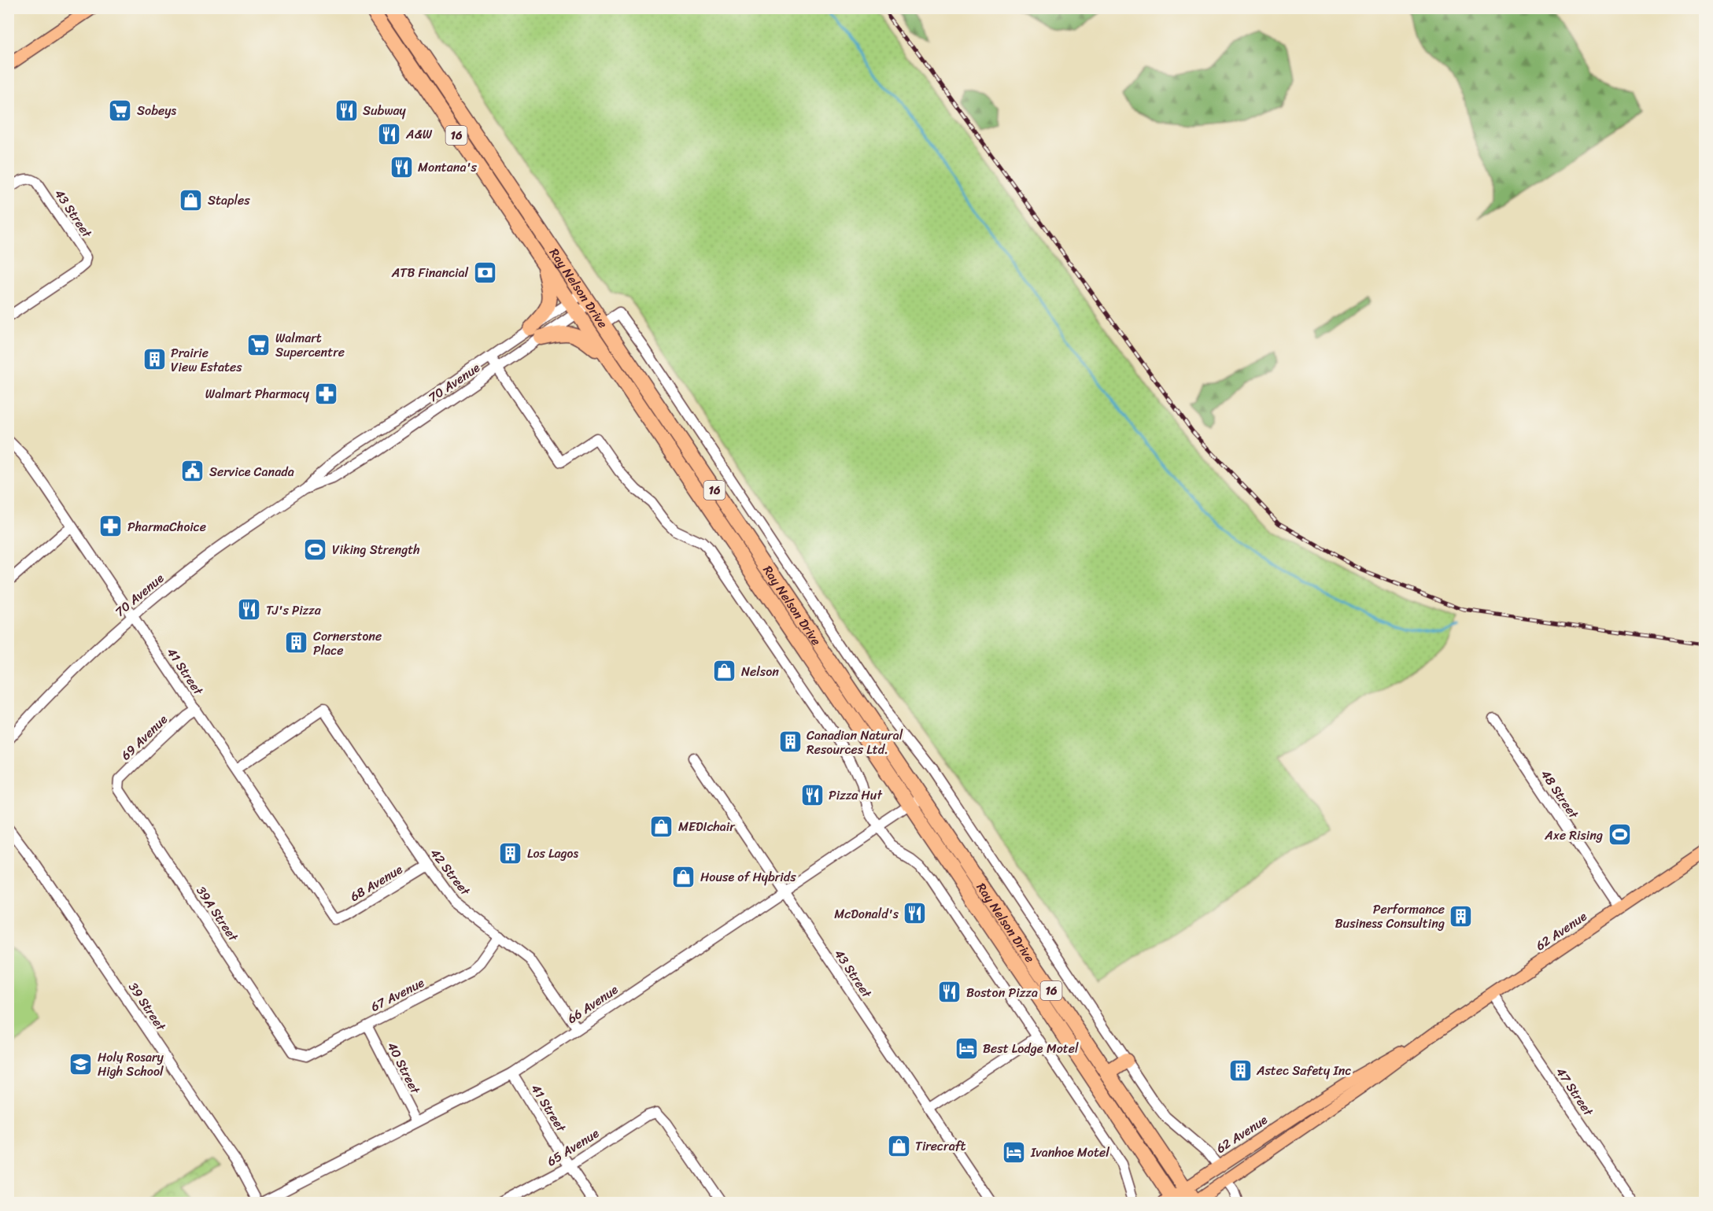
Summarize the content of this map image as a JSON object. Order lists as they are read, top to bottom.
{
  "streets": {
    "highway": ["16", "Ray Nelson Drive"],
    "main road": ["62 Avenue"],
    "street": [
      "43 Street",
      "70 Avenue",
      "41 Street",
      "69 Avenue",
      "48 Street",
      "42 Street",
      "68 Avenue",
      "39A Street",
      "67 Avenue",
      "66 Avenue",
      "39 Street",
      "40 Street",
      "47 Street",
      "65 Avenue"
    ]
  },
  "crossings": [
    ["43 Street", "66 Avenue"],
    ["Ray Nelson Drive", "70 Avenue"],
    ["Ray Nelson Drive", "62 Avenue"],
    ["Ray Nelson Drive", "66 Avenue"],
    ["70 Avenue", "41 Street"],
    ["41 Street", "69 Avenue"],
    ["41 Street", "42 Street"],
    ["41 Street", "68 Avenue"],
    ["41 Street", "66 Avenue"],
    ["41 Street", "65 Avenue"],
    ["69 Avenue", "39A Street"],
    ["48 Street", "62 Avenue"],
    ["42 Street", "68 Avenue"],
    ["42 Street", "67 Avenue"],
    ["42 Street", "66 Avenue"],
    ["39A Street", "67 Avenue"],
    ["62 Avenue", "47 Street"],
    ["67 Avenue", "40 Street"],
    ["66 Avenue", "39 Street"],
    ["66 Avenue", "40 Street"]
  ],
  "places": {
    "supermarket": ["Sobeys", "Walmart Supercentre"],
    "restaurant": [
      "Subway",
      "A&W",
      "Montana's",
      "TJ's Pizza",
      "Pizza Hut",
      "McDonald's",
      "Boston Pizza"
    ],
    "shop": [
      "Staples",
      "Nelson",
      "MEDIchair",
      "House of Hybrids",
      "Tirecraft"
    ],
    "bank": ["ATB Financial"],
    "building": [
      "Prairie View Estates",
      "Cornerstone Place",
      "Canadian Natural Resources Ltd.",
      "Los Lagos",
      "Performance Business Consulting",
      "Astec Safety Inc"
    ],
    "pharmacy": ["Walmart Pharmacy", "PharmaChoice"],
    "public building": ["Service Canada"],
    "sports": ["Viking Strength", "Axe Rising"],
    "hotel": ["Best Lodge Motel", "Ivanhoe Motel"],
    "school or university": ["Holy Rosary High School"]
  }
}
